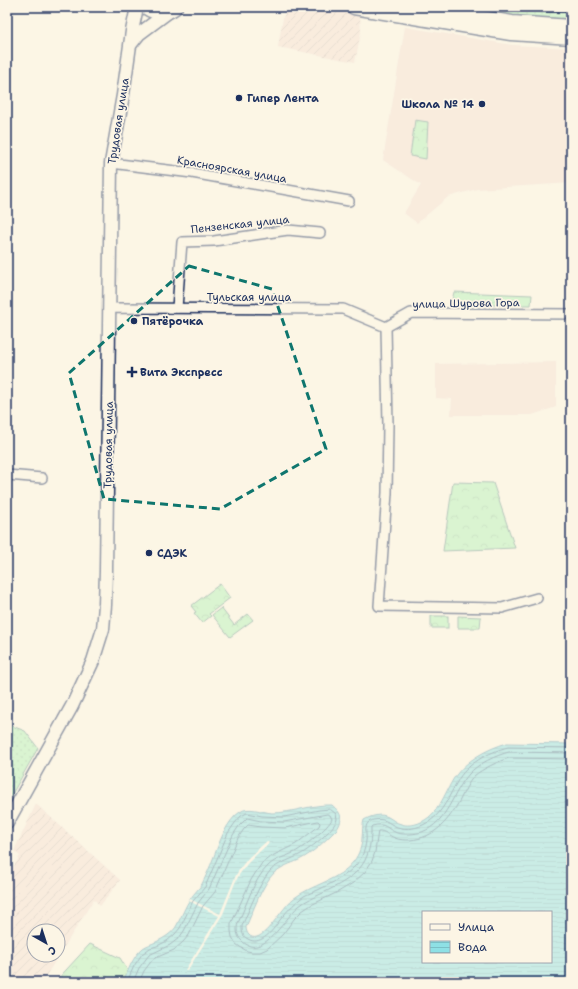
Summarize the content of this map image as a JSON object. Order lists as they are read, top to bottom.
{
  "streets": {
    "main road": ["Трудовая улица"],
    "street": [
      "Красноярская улица",
      "Пензенская улица",
      "Тульская улица",
      "улица Шурова Гора"
    ]
  },
  "crossings": [
    ["Трудовая улица", "Красноярская улица"],
    ["Трудовая улица", "Тульская улица"],
    ["Пензенская улица", "Тульская улица"],
    ["Тульская улица", "улица Шурова Гора"]
  ],
  "places": {
    "other": [
      "Гипер Лента",
      "Школа № 14",
      "Пятёрочка",
      "СДЭК"
    ],
    "health": ["Вита Экспресс"]
  },
  "legend": ["Улица", "Вода"],
  "north": "bottom right"
}
